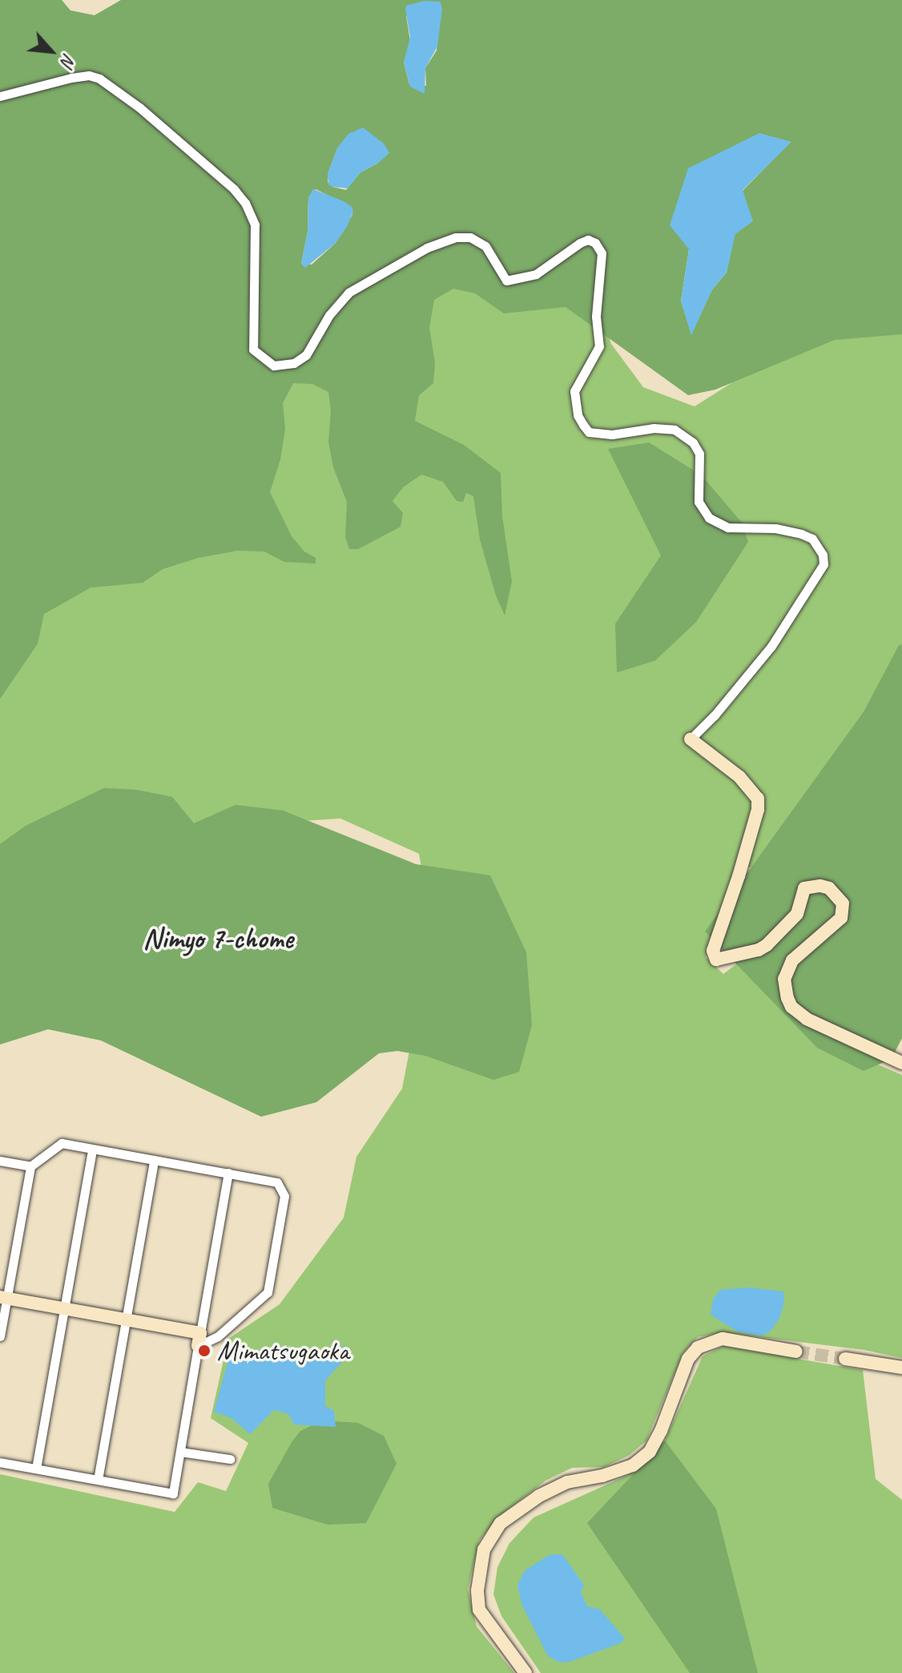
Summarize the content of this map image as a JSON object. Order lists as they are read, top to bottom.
{
  "districts": ["Nimyo 7-chome"],
  "places": ["Mimatsugaoka"],
  "north": "bottom right"
}
